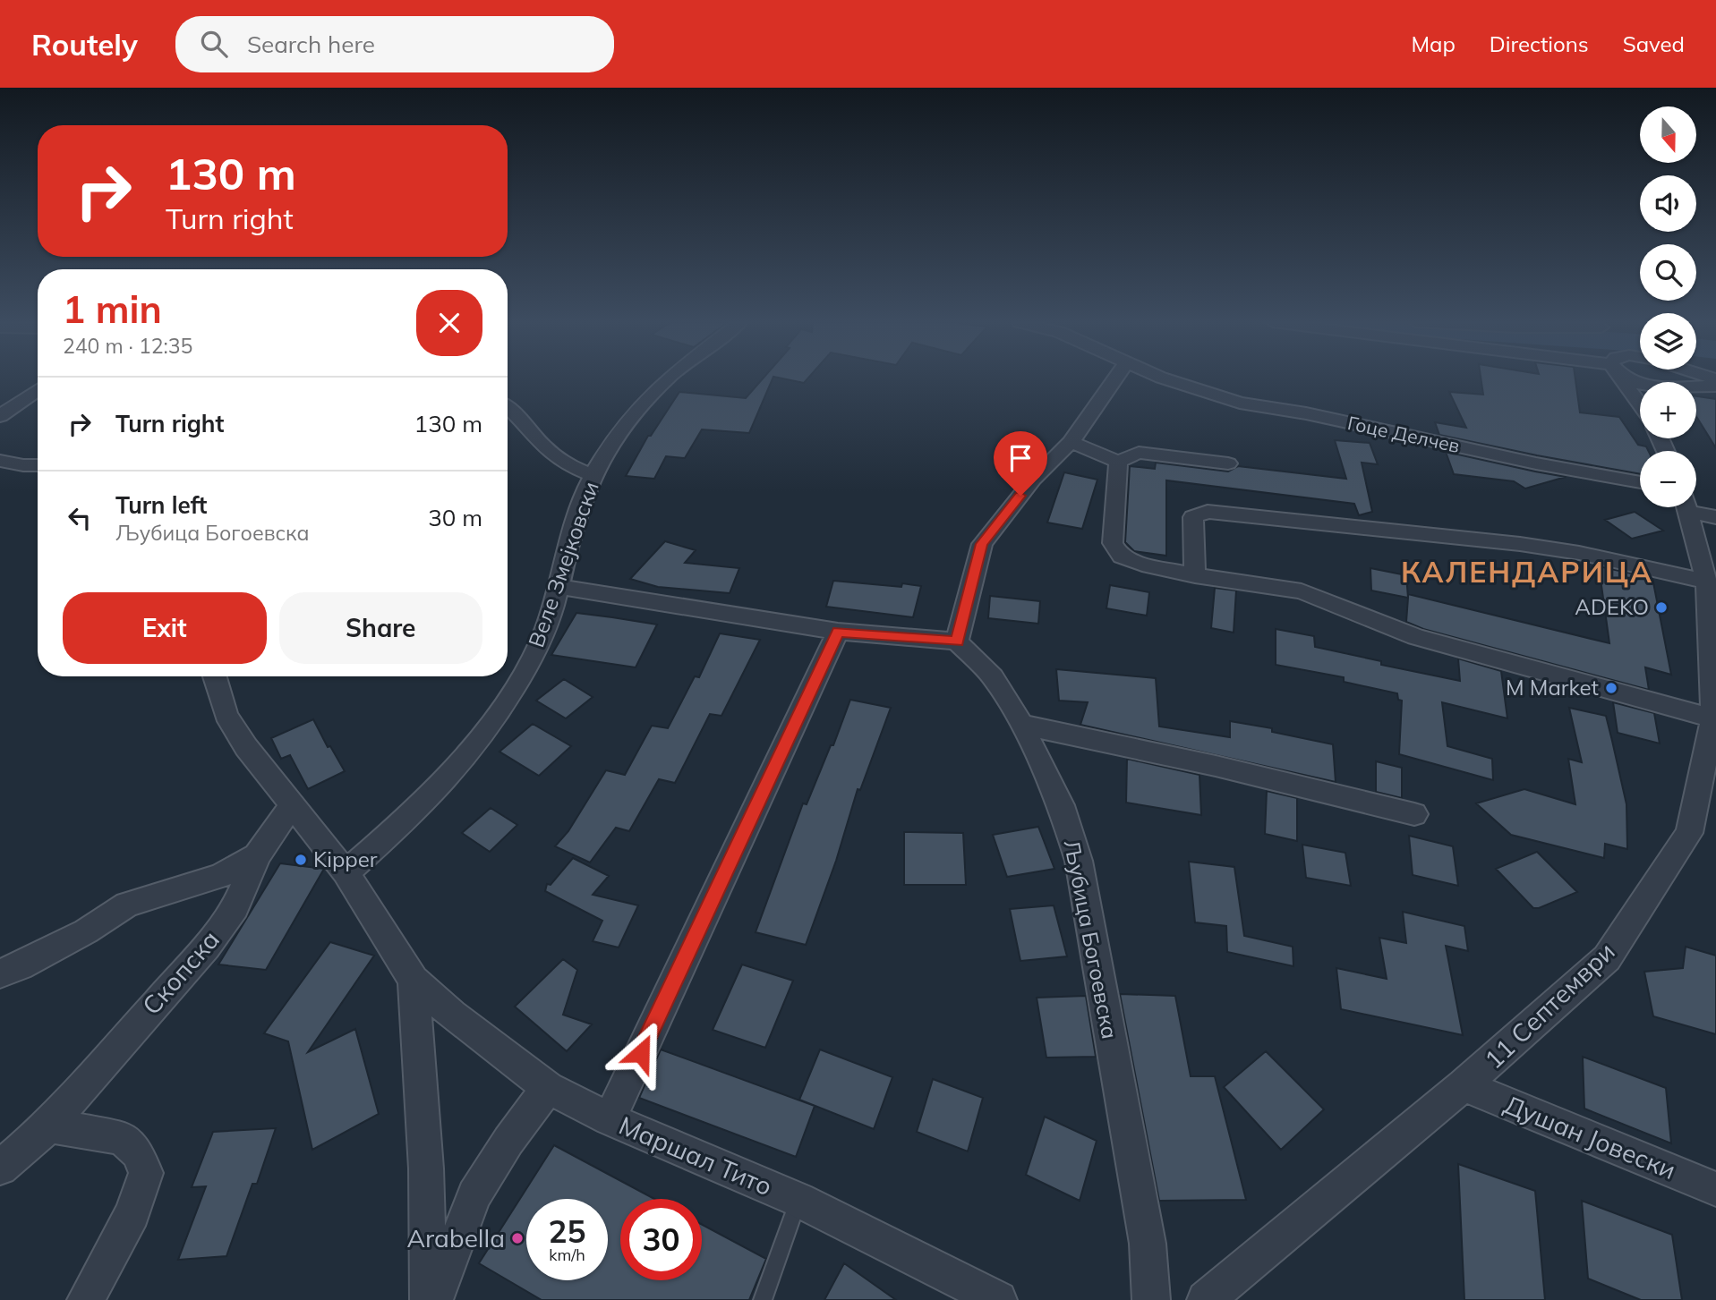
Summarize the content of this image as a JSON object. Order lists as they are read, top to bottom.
{
  "streets": {
    "street": [
      "Гоце Делчев",
      "Веле Змејковски",
      "Љубица Богоевска",
      "Скопска",
      "11 Септември",
      "Душан Јовески",
      "Маршал Тито"
    ]
  },
  "crossings": [
    ["Веле Змејковски", "Маршал Тито"],
    ["Скопска", "Маршал Тито"],
    ["11 Септември", "Душан Јовески"]
  ],
  "districts": ["КАЛЕНДАРИЦА"],
  "places": [
    "ADEKO",
    "M Market",
    "Kipper",
    "Arabella"
  ],
  "north": "bottom",
  "page": {
    "header": "Routely",
    "search": "Search here",
    "nav": ["Map", "Directions", "Saved"],
    "map_buttons": ["+", "−"],
    "turn": ["130 m", "Turn right"],
    "heading": ["1 min", "240 m · 12:35"],
    "list": [
      {
        "name": "Turn right",
        "value": "130 m"
      },
      {
        "name": "Turn left",
        "note": "Љубица Богоевска",
        "value": "30 m"
      }
    ],
    "buttons": ["Exit", "Share"],
    "speed": "25 km/h",
    "limit": "30"
  }
}
